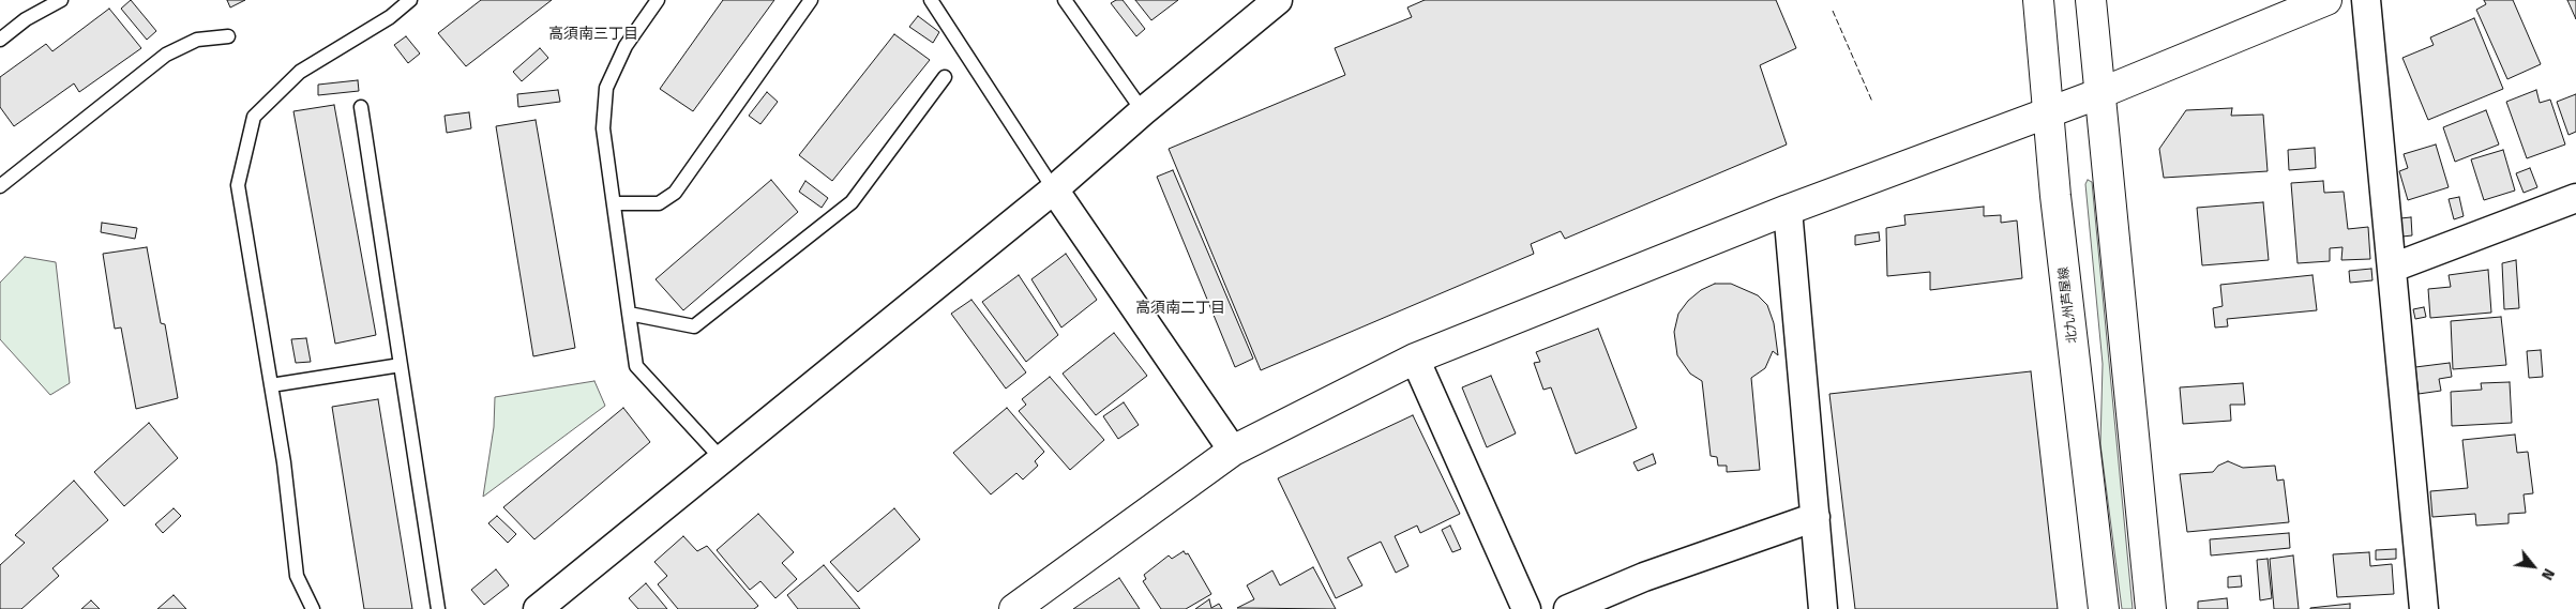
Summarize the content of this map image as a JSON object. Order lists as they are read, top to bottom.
{
  "streets": {
    "street": ["北九州芦屋線"]
  },
  "districts": ["高須南三丁目", "高須南二丁目"],
  "north": "bottom right"
}
